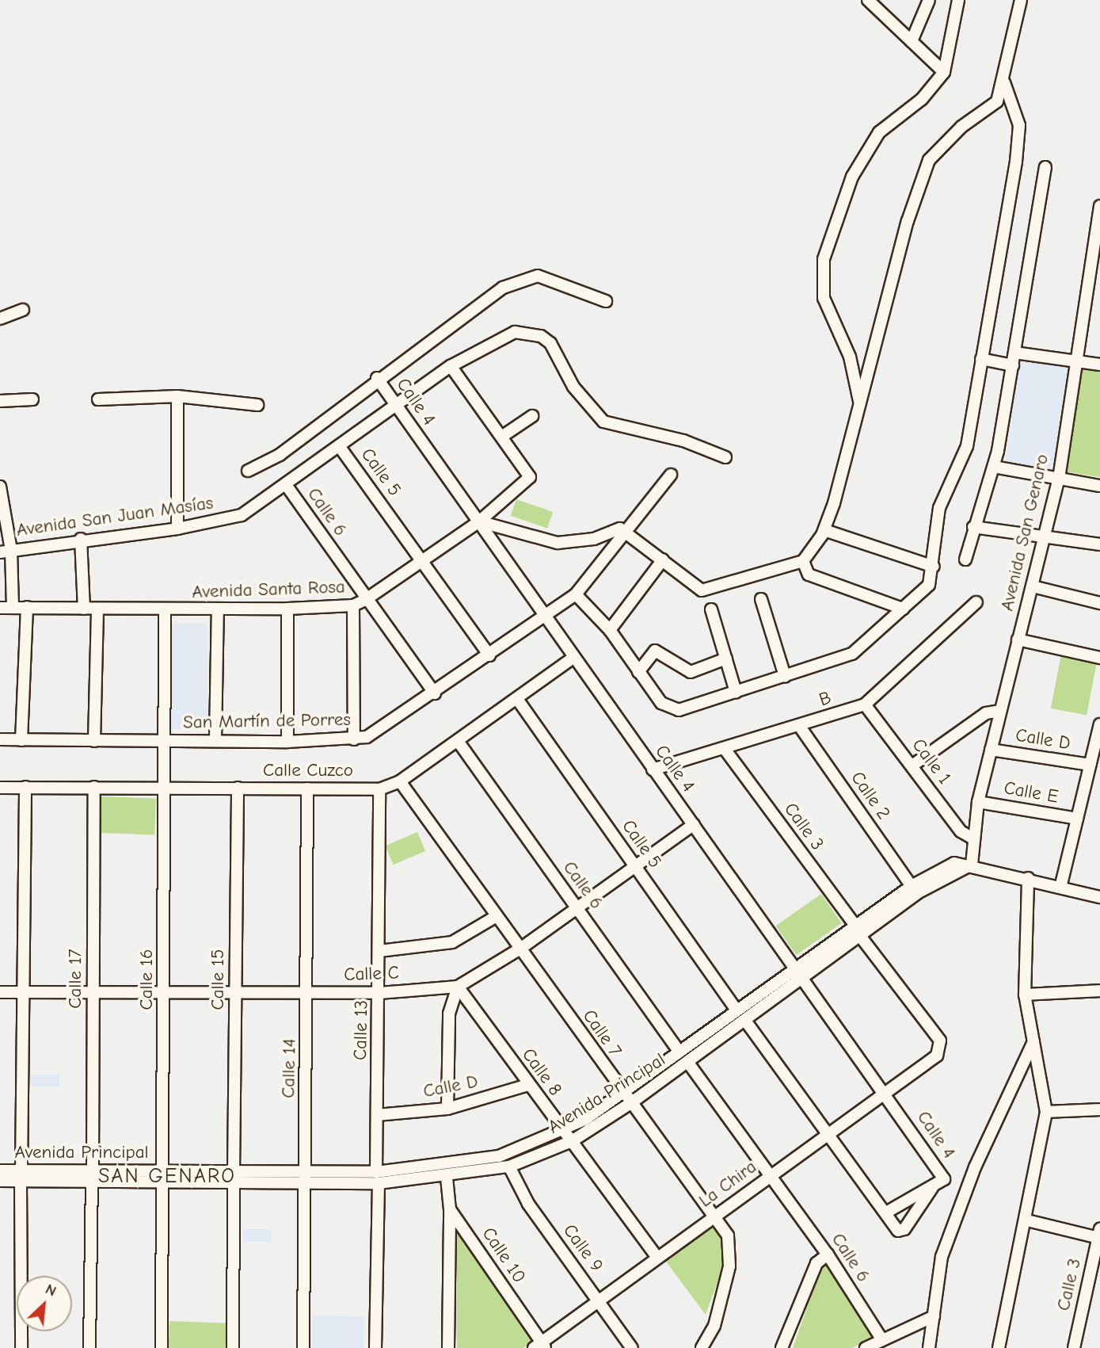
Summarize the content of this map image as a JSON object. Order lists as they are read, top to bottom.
{
  "streets": {
    "street": [
      "Calle 4",
      "Calle 5",
      "Calle 6",
      "Avenida San Juan Masías",
      "Avenida San Genaro",
      "Avenida Santa Rosa",
      "B",
      "San Martín de Porres",
      "Calle D",
      "Calle 1",
      "Calle Cuzco",
      "Calle E",
      "Calle 2",
      "Calle 3",
      "Calle C",
      "Calle 17",
      "Calle 16",
      "Calle 15",
      "Calle 13",
      "Calle 7",
      "Calle 14",
      "Calle 8",
      "Avenida Principal",
      "La Chira",
      "Calle 9",
      "Calle 10"
    ]
  },
  "crossings": [
    ["Calle 4", "Avenida San Juan Masías"],
    ["Calle 4", "Avenida Santa Rosa"],
    ["Calle 4", "B"],
    ["Calle 4", "San Martín de Porres"],
    ["Calle 4", "Calle Cuzco"],
    ["Calle 4", "Calle C"],
    ["Calle 4", "Avenida Principal"],
    ["Calle 4", "La Chira"],
    ["Calle 5", "Avenida San Juan Masías"],
    ["Calle 5", "Avenida Santa Rosa"],
    ["Calle 5", "San Martín de Porres"],
    ["Calle 5", "Calle Cuzco"],
    ["Calle 5", "Calle C"],
    ["Calle 5", "Avenida Principal"],
    ["Calle 6", "Avenida San Juan Masías"],
    ["Calle 6", "Avenida Santa Rosa"],
    ["Calle 6", "San Martín de Porres"],
    ["Calle 6", "Calle Cuzco"],
    ["Calle 6", "Calle C"],
    ["Calle 6", "Avenida Principal"],
    ["Calle 6", "La Chira"],
    ["Avenida San Genaro", "Calle D"],
    ["Avenida San Genaro", "Calle 1"],
    ["Avenida San Genaro", "Calle E"],
    ["Avenida San Genaro", "Avenida Principal"],
    ["Avenida Santa Rosa", "Calle 16"],
    ["B", "Calle 1"],
    ["B", "Calle 2"],
    ["B", "Calle 3"],
    ["San Martín de Porres", "Calle 16"],
    ["Calle D", "Calle 13"],
    ["Calle D", "Calle 8"],
    ["Calle Cuzco", "Calle 17"],
    ["Calle Cuzco", "Calle 16"],
    ["Calle Cuzco", "Calle 15"],
    ["Calle Cuzco", "Calle 13"],
    ["Calle Cuzco", "Calle 7"],
    ["Calle Cuzco", "Calle 14"],
    ["Calle 2", "Avenida Principal"],
    ["Calle 3", "Avenida Principal"],
    ["Calle 3", "La Chira"],
    ["Calle C", "Calle 17"],
    ["Calle C", "Calle 16"],
    ["Calle C", "Calle 15"],
    ["Calle C", "Calle 13"],
    ["Calle C", "Calle 7"],
    ["Calle C", "Calle 14"],
    ["Calle C", "Calle 8"],
    ["Calle 17", "Avenida Principal"],
    ["Calle 16", "Avenida Principal"],
    ["Calle 15", "Avenida Principal"],
    ["Calle 13", "Avenida Principal"],
    ["Calle 7", "Avenida Principal"],
    ["Calle 7", "La Chira"],
    ["Calle 14", "Avenida Principal"],
    ["Calle 8", "Avenida Principal"],
    ["Calle 8", "La Chira"],
    ["Avenida Principal", "Calle 9"],
    ["Avenida Principal", "Calle 10"],
    ["La Chira", "Calle 9"],
    ["La Chira", "Calle 10"]
  ],
  "districts": ["SAN GENARO"],
  "north": "top right"
}
